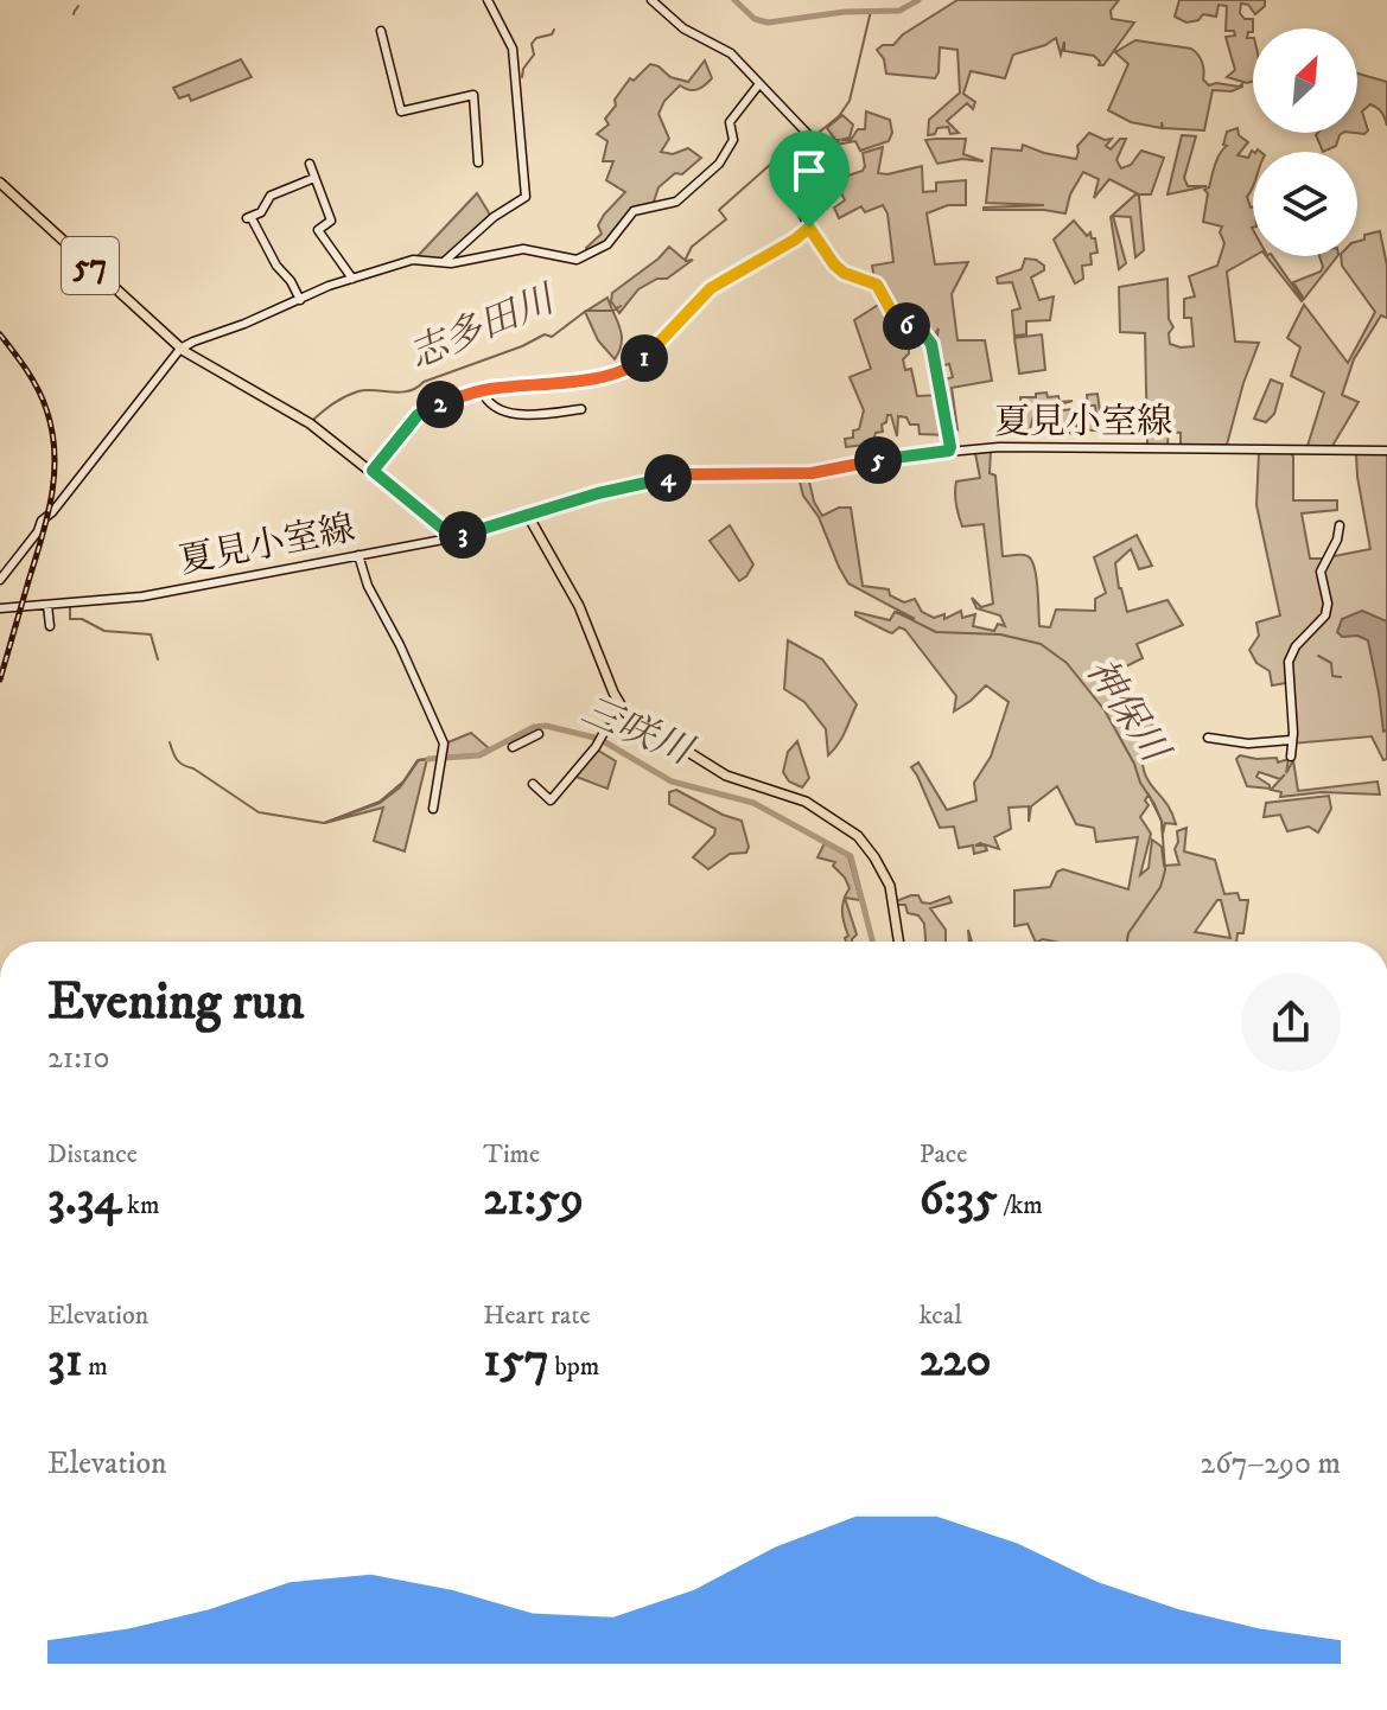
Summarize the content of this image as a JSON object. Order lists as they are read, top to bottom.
{
  "streets": {
    "main road": ["57"],
    "street": ["夏見小室線"]
  },
  "crossings": [
    ["57", "夏見小室線"]
  ],
  "water": ["志多田川", "神保川", "三咲川"],
  "north": "top right",
  "page": {
    "pins": [
      "6",
      "1",
      "2",
      "5",
      "4",
      "3"
    ],
    "heading": ["Evening run", "21:10"],
    "stats": [
      ["Distance", "3.34 km"],
      ["Time", "21:59"],
      ["Pace", "6:35 /km"],
      ["Elevation", "31 m"],
      ["Heart rate", "157 bpm"],
      ["kcal", "220"]
    ],
    "chart": ["Elevation", "267–290 m"]
  }
}
